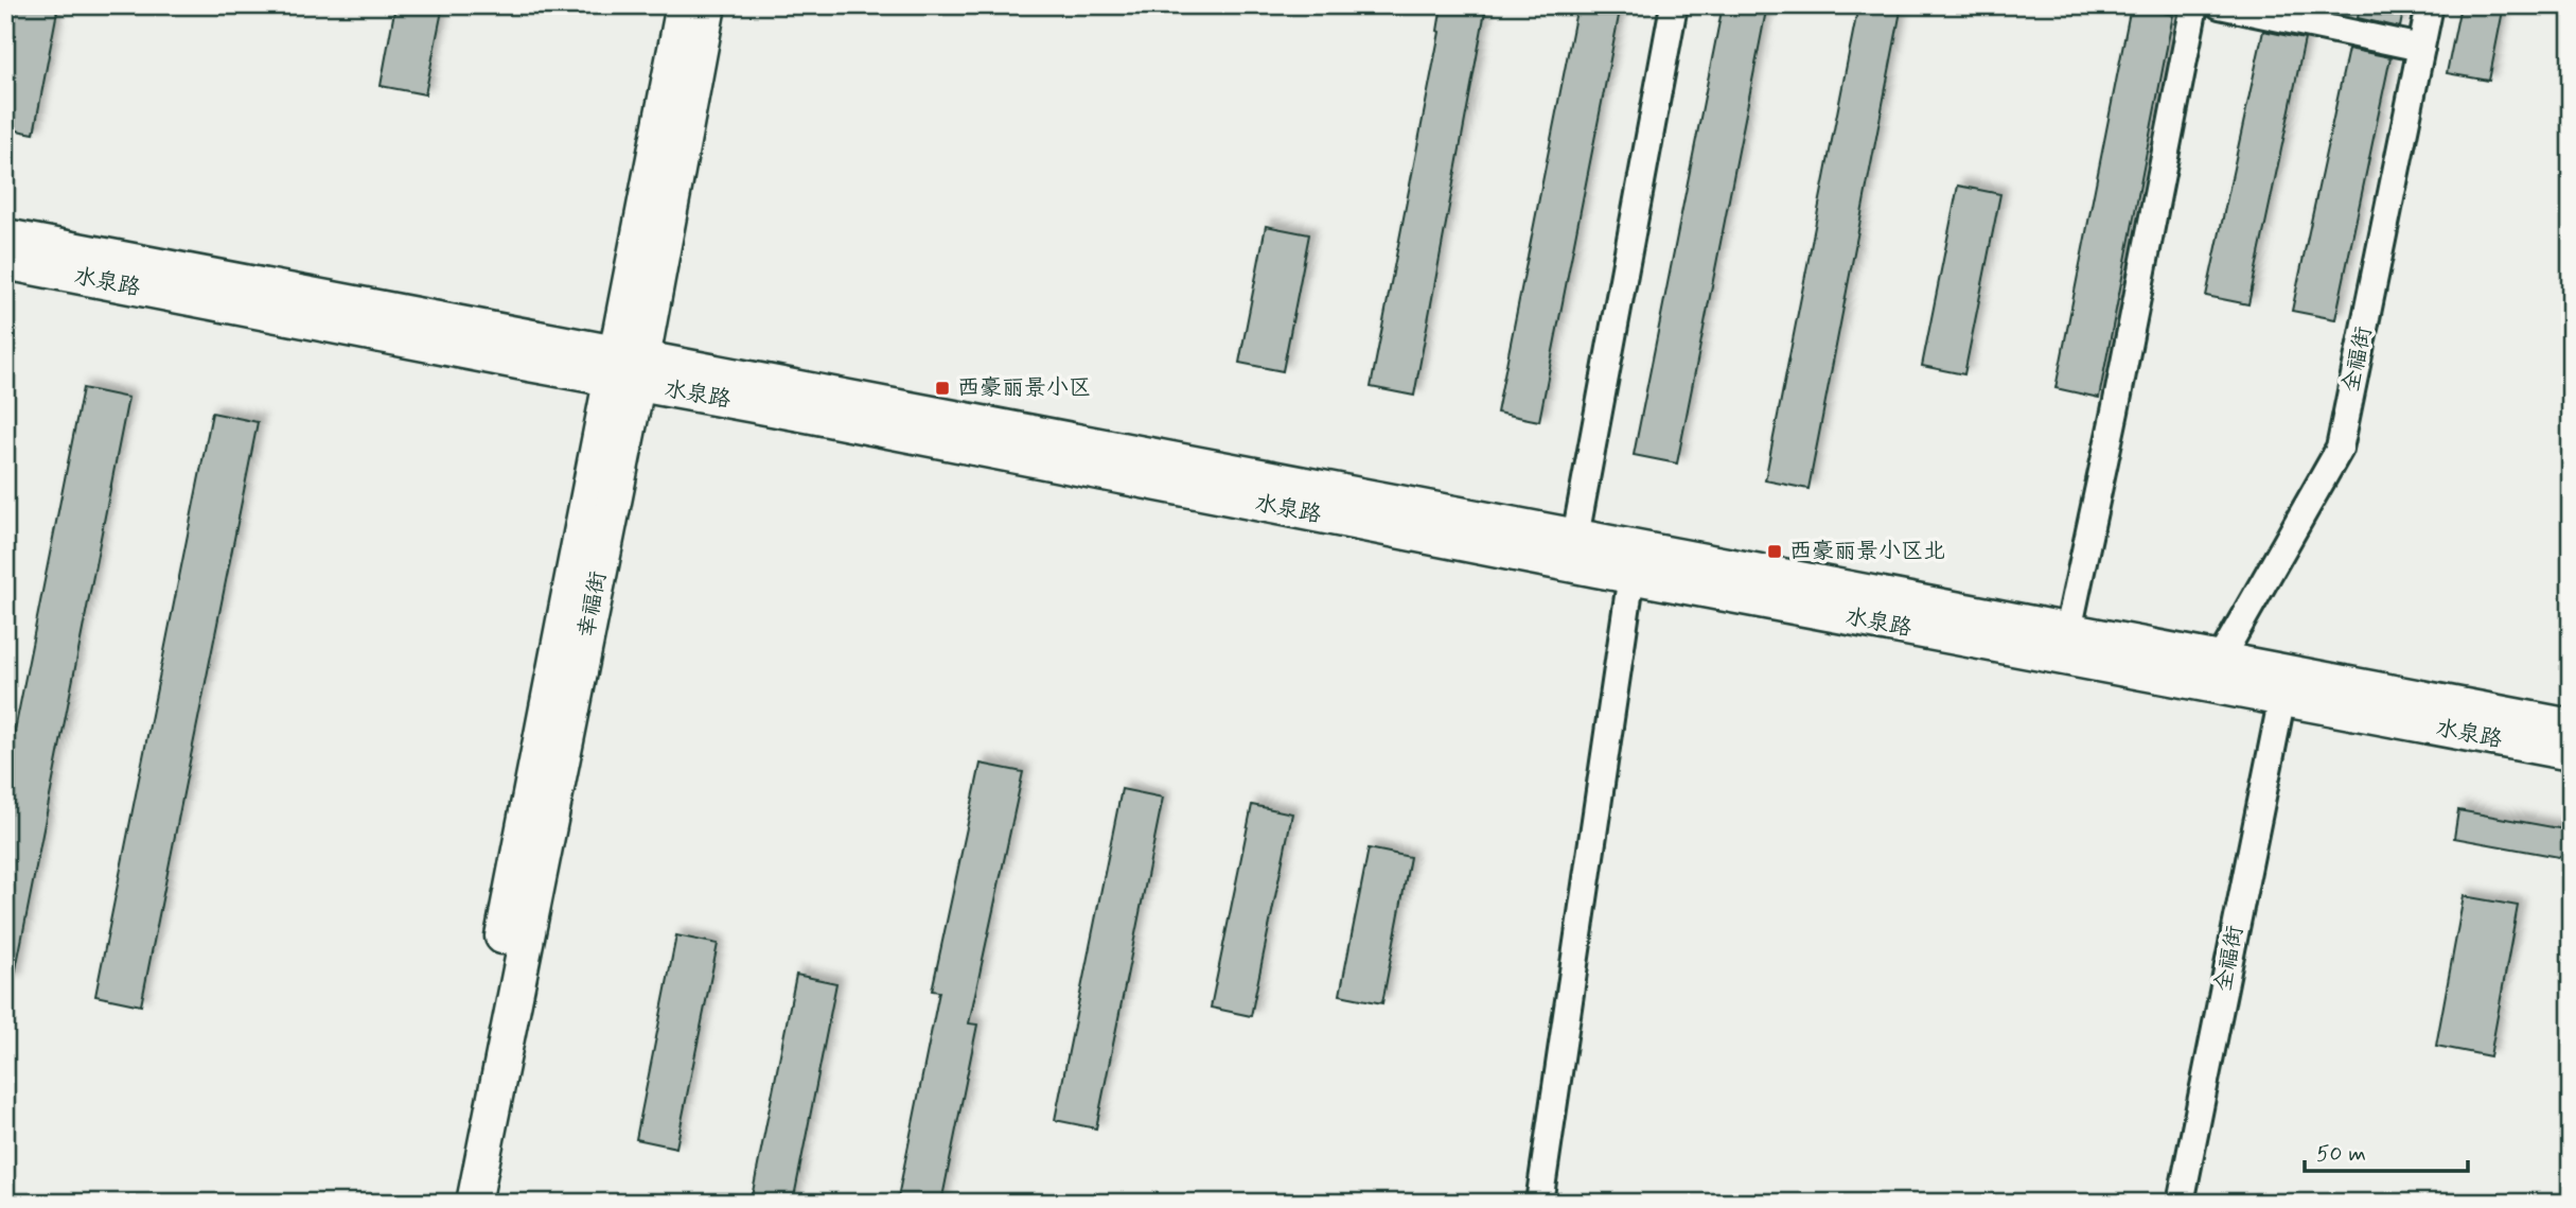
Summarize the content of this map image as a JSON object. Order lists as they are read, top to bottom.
{
  "streets": {
    "main road": ["水泉路", "幸福街"],
    "street": ["全福街"]
  },
  "crossings": [
    ["水泉路", "全福街"],
    ["水泉路", "幸福街"]
  ],
  "places": {
    "transit": ["西豪丽景小区", "西豪丽景小区北"]
  },
  "scale_bar": "50 m"
}
